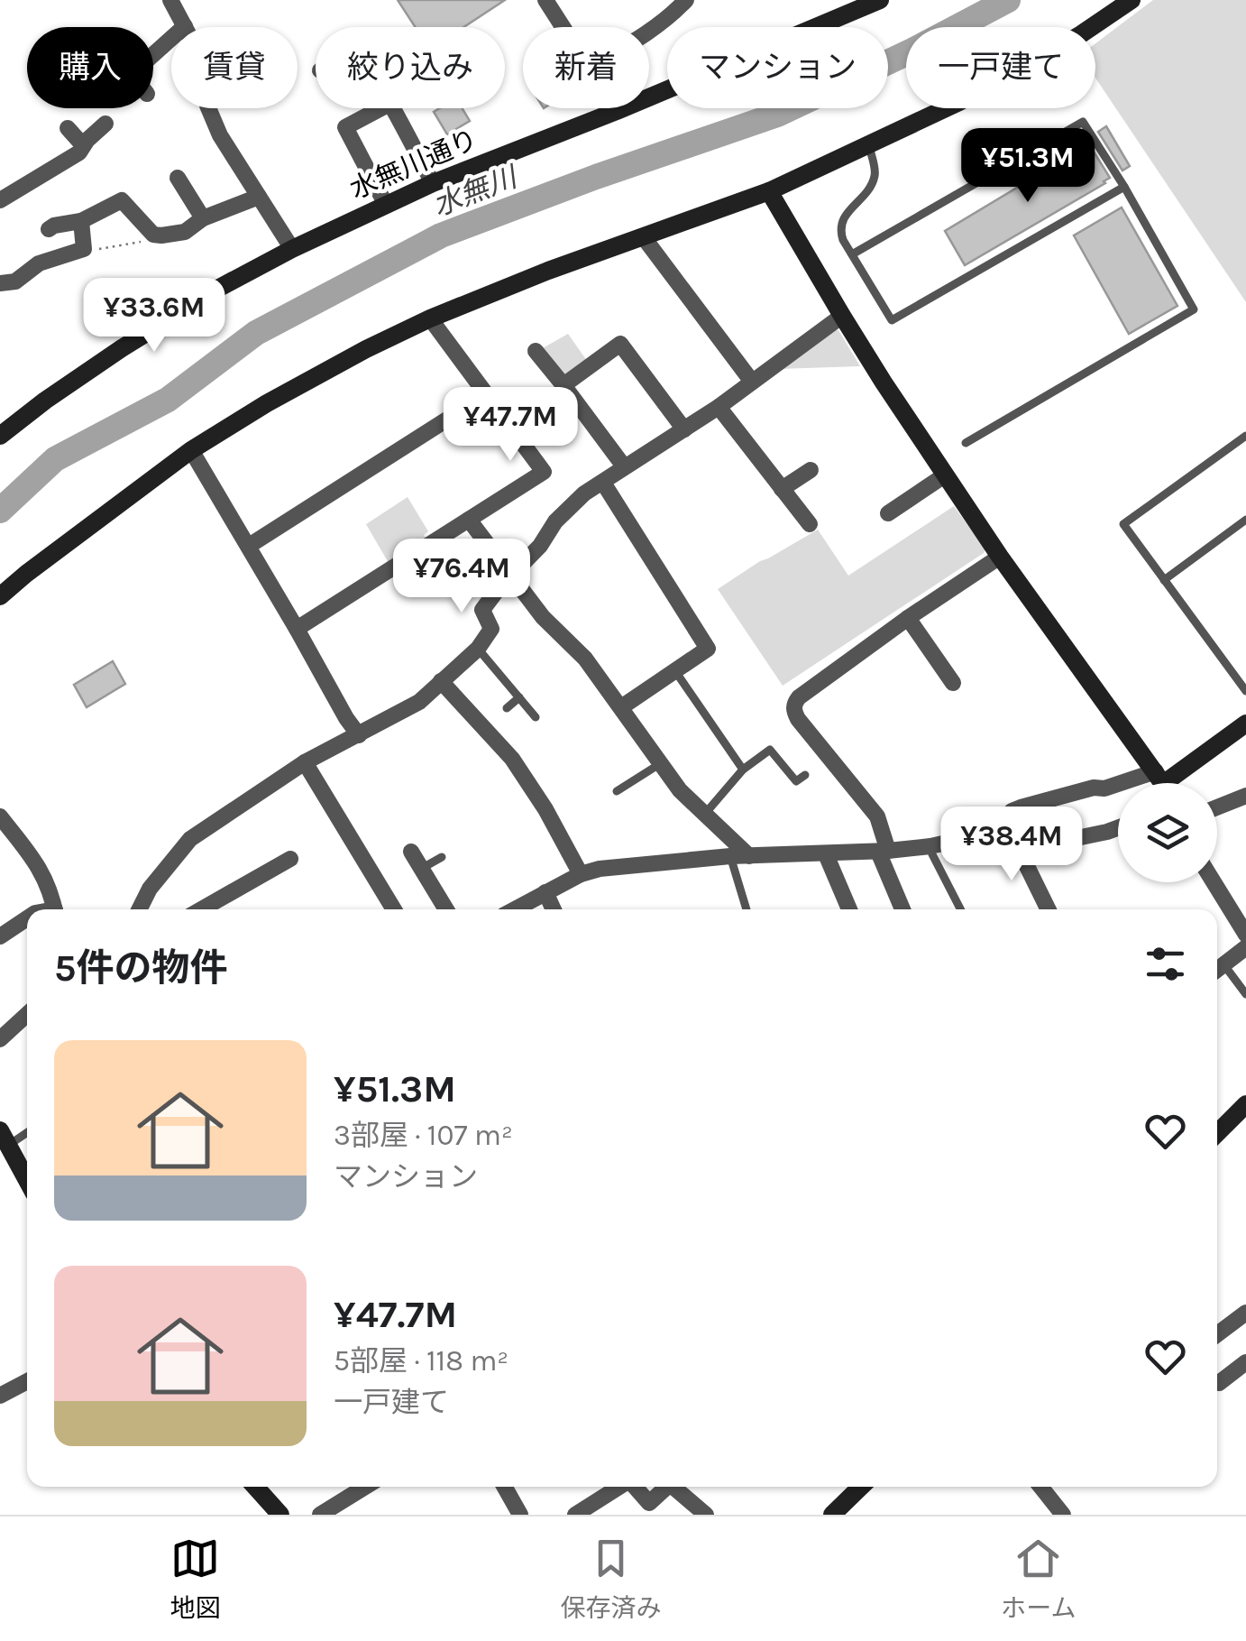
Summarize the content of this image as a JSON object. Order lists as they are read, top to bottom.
{
  "streets": {
    "street": ["水無川通り"]
  },
  "water": ["水無川"],
  "page": {
    "chip": [
      "購入",
      "賃貸",
      "絞り込み",
      "新着",
      "マンション",
      "一戸建て"
    ],
    "price": [
      "¥51.3M",
      "¥33.6M",
      "¥47.7M",
      "¥76.4M",
      "¥38.4M"
    ],
    "heading": "5件の物件",
    "list": [
      {
        "name": "¥51.3M",
        "note": "3部屋 · 107 m² · マンション"
      },
      {
        "name": "¥47.7M",
        "note": "5部屋 · 118 m² · 一戸建て"
      }
    ],
    "tabs": ["地図", "保存済み", "ホーム"]
  }
}
